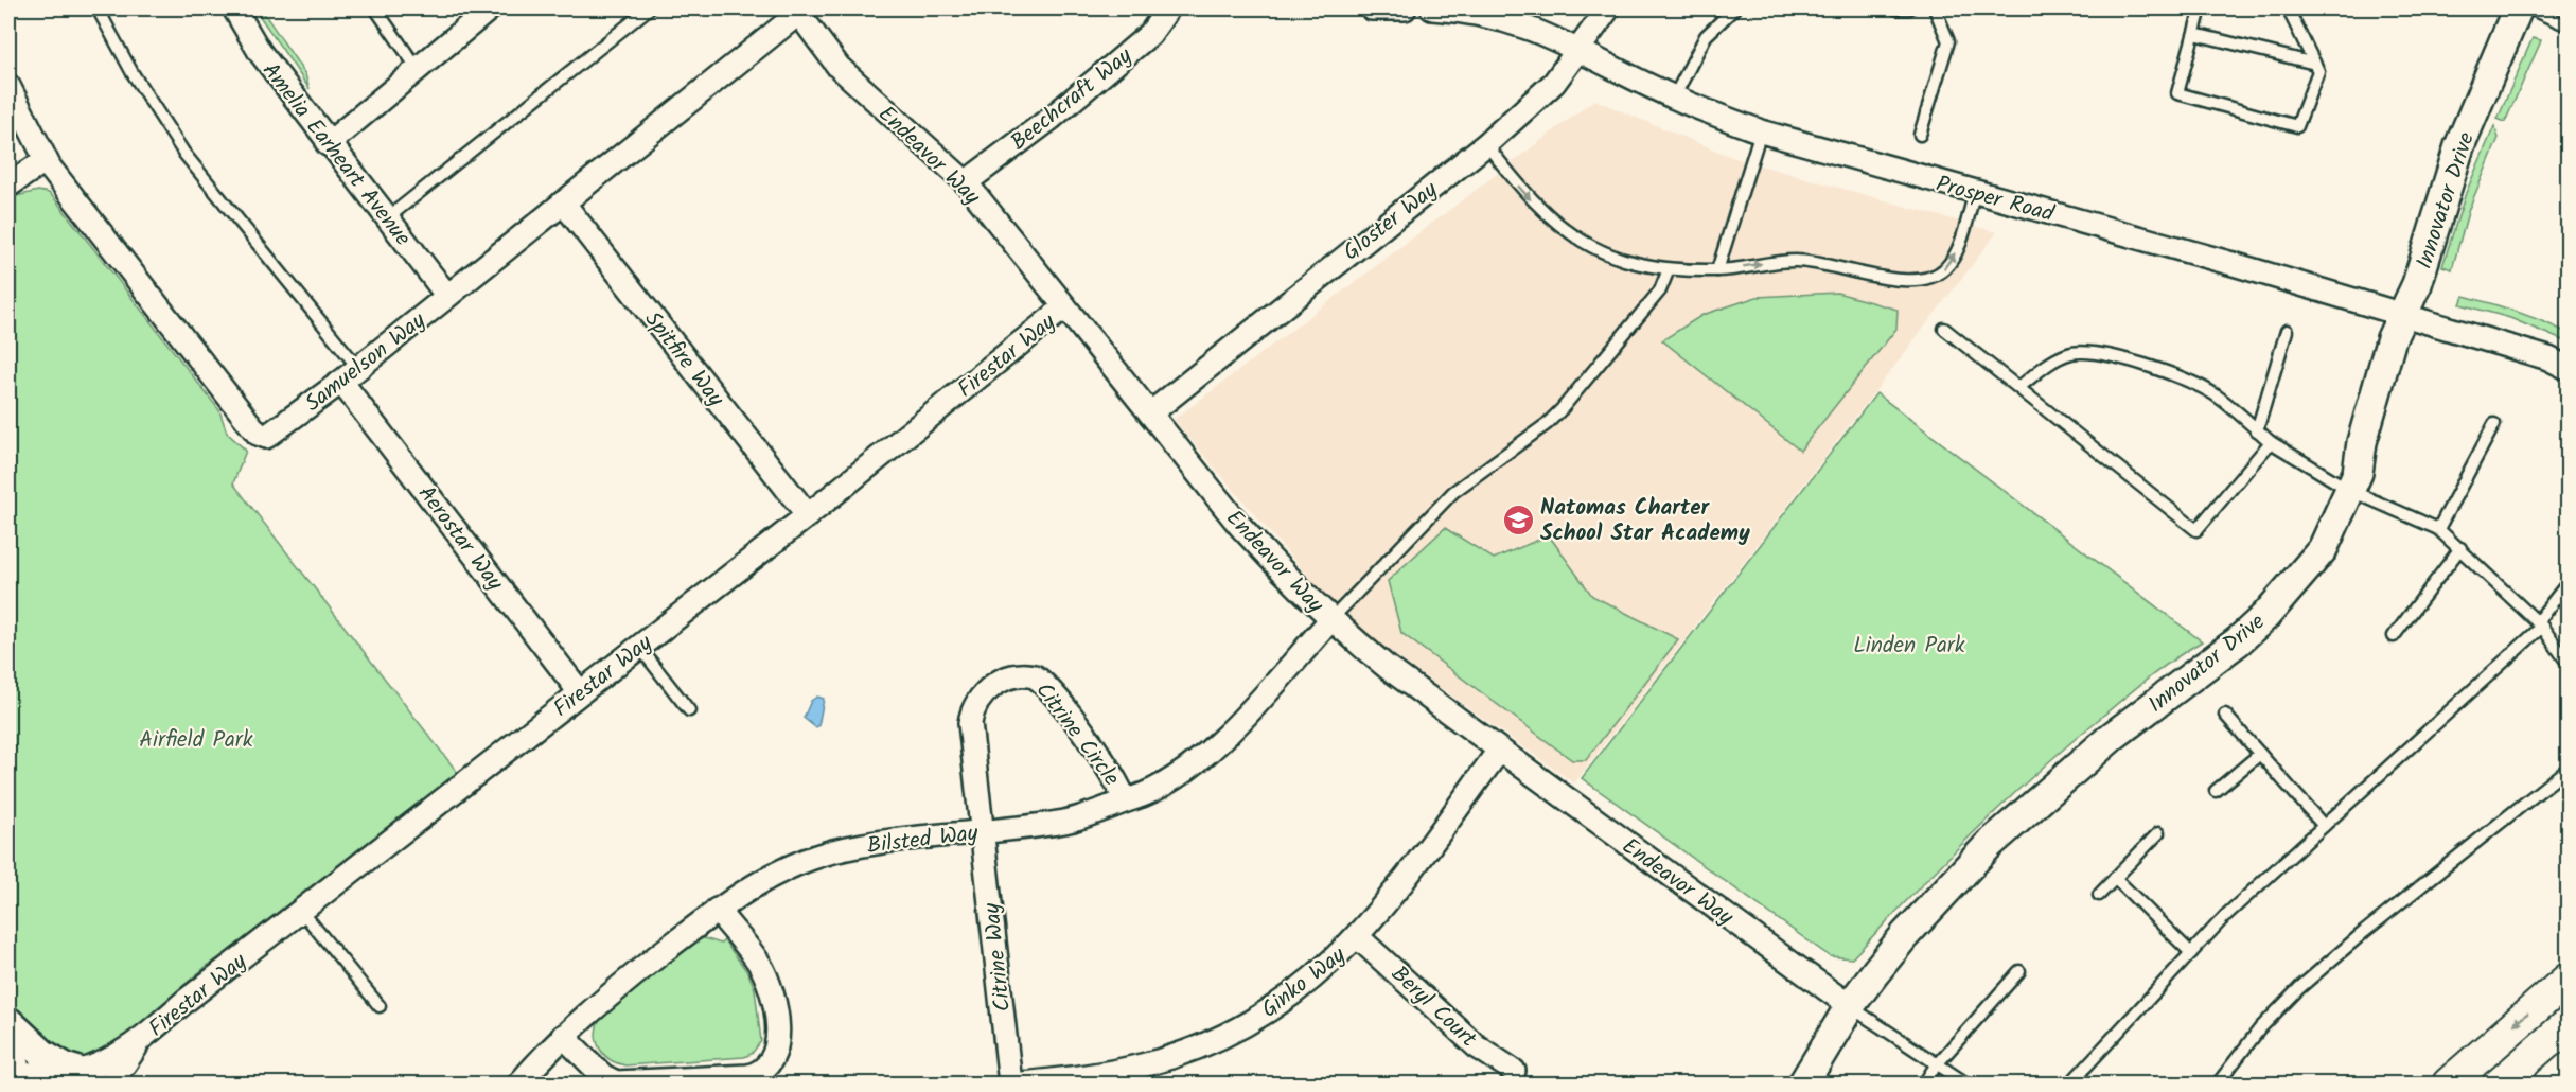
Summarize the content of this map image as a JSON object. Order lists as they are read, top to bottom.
{
  "streets": {
    "street": [
      "Beechcraft Way",
      "Amelia Earheart Avenue",
      "Endeavor Way",
      "Prosper Road",
      "Innovator Drive",
      "Gloster Way",
      "Firestar Way",
      "Spitfire Way",
      "Samuelson Way",
      "Aerostar Way",
      "Citrine Circle",
      "Bilsted Way",
      "Citrine Way",
      "Ginko Way",
      "Beryl Court"
    ]
  },
  "crossings": [
    ["Beechcraft Way", "Endeavor Way"],
    ["Amelia Earheart Avenue", "Samuelson Way"],
    ["Endeavor Way", "Innovator Drive"],
    ["Endeavor Way", "Gloster Way"],
    ["Endeavor Way", "Firestar Way"],
    ["Endeavor Way", "Samuelson Way"],
    ["Endeavor Way", "Bilsted Way"],
    ["Endeavor Way", "Ginko Way"],
    ["Prosper Road", "Innovator Drive"],
    ["Prosper Road", "Gloster Way"],
    ["Firestar Way", "Spitfire Way"],
    ["Firestar Way", "Aerostar Way"],
    ["Spitfire Way", "Samuelson Way"],
    ["Samuelson Way", "Aerostar Way"],
    ["Citrine Circle", "Bilsted Way"],
    ["Citrine Circle", "Citrine Way"],
    ["Bilsted Way", "Citrine Way"],
    ["Ginko Way", "Beryl Court"]
  ],
  "parks": ["Linden Park", "Airfield Park"],
  "places": {
    "school or university": ["Natomas Charter School Star Academy"]
  }
}
